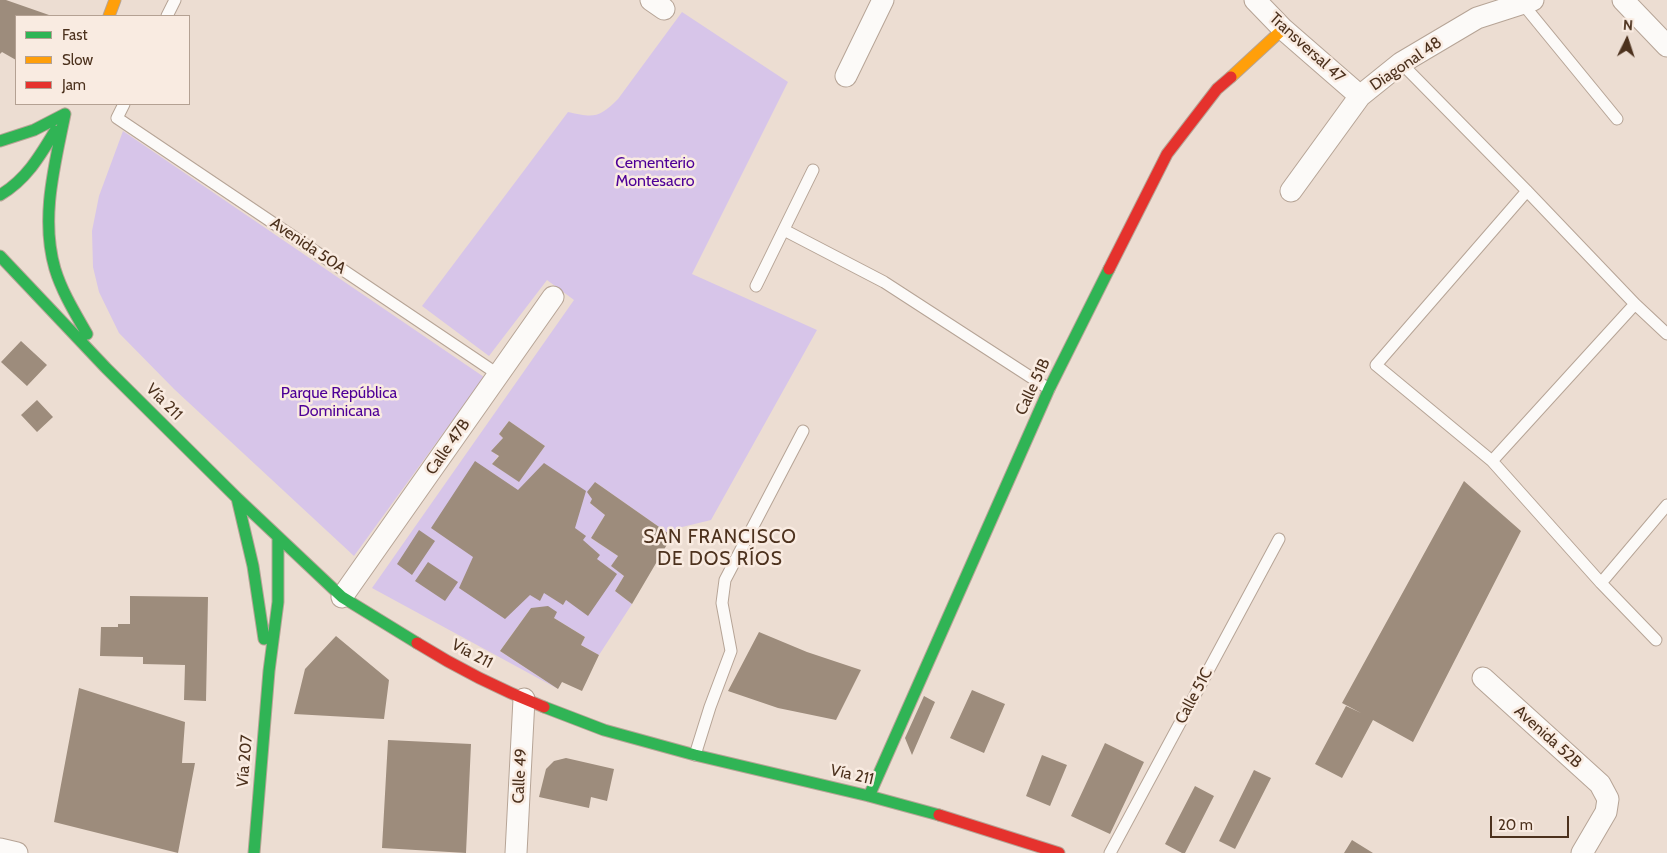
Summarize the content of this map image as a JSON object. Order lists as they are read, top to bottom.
{
  "streets": {
    "main road": ["Calle 51B", "Vía 211", "Vía 207"],
    "street": [
      "Transversal 47",
      "Diagonal 48",
      "Calle 47B",
      "Avenida 52B",
      "Calle 49"
    ],
    "lane": ["Avenida 50A", "Calle 51C"]
  },
  "crossings": [
    ["Transversal 47", "Diagonal 48"],
    ["Transversal 47", "Calle 51B"],
    ["Avenida 50A", "Calle 47B"],
    ["Calle 51B", "Vía 211"],
    ["Vía 211", "Calle 47B"],
    ["Vía 211", "Vía 207"],
    ["Vía 211", "Calle 49"]
  ],
  "districts": ["SAN FRANCISCO DE DOS RÍOS"],
  "parks": ["Cementerio Montesacro", "Parque República Dominicana"],
  "legend": ["Fast", "Slow", "Jam"],
  "scale_bar": "20 m",
  "north": "top"
}
